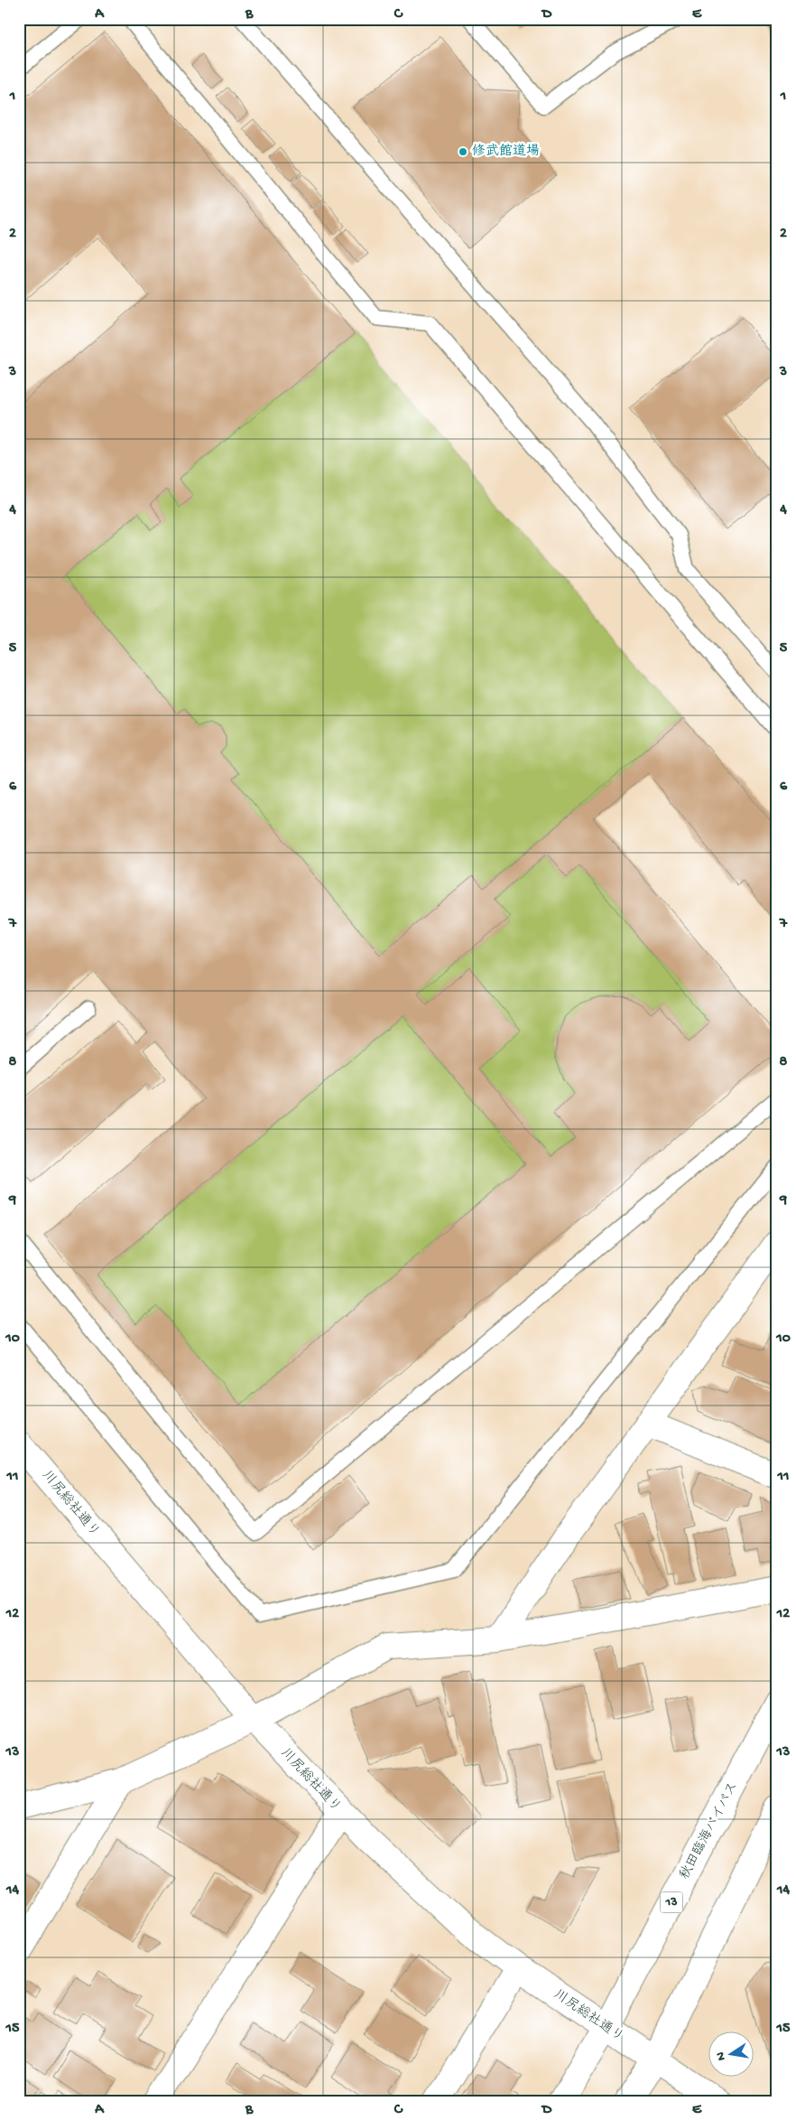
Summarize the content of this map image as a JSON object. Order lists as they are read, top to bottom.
{
  "streets": {
    "main road": ["川尻総社通り", "秋田臨海バイパス", "13"]
  },
  "crossings": [
    ["川尻総社通り", "秋田臨海バイパス"]
  ],
  "places": ["修武館道場"],
  "north": "left",
  "grid": {
    "columns": [
      "A",
      "B",
      "C",
      "D",
      "E"
    ],
    "rows": [
      "1",
      "2",
      "3",
      "4",
      "5",
      "6",
      "7",
      "8",
      "9",
      "10",
      "11",
      "12",
      "13",
      "14",
      "15"
    ]
  }
}
